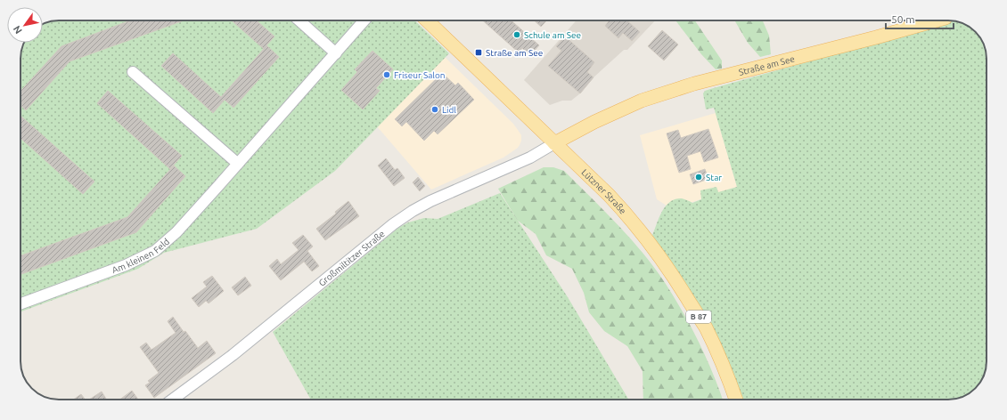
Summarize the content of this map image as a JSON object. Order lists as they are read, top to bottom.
{
  "streets": {
    "main road": ["Straße am See", "Lützner Straße", "B 87"],
    "street": ["Am kleinen Feld", "Großmiltitzer Straße"]
  },
  "crossings": [
    ["Straße am See", "Lützner Straße"],
    ["Straße am See", "Großmiltitzer Straße"],
    ["Lützner Straße", "Großmiltitzer Straße"]
  ],
  "places": {
    "other": [
      "Schule am See",
      "Friseur Salon",
      "Lidl",
      "Star"
    ],
    "transit": ["Straße am See"]
  },
  "scale_bar": "50 m",
  "north": "bottom left"
}
